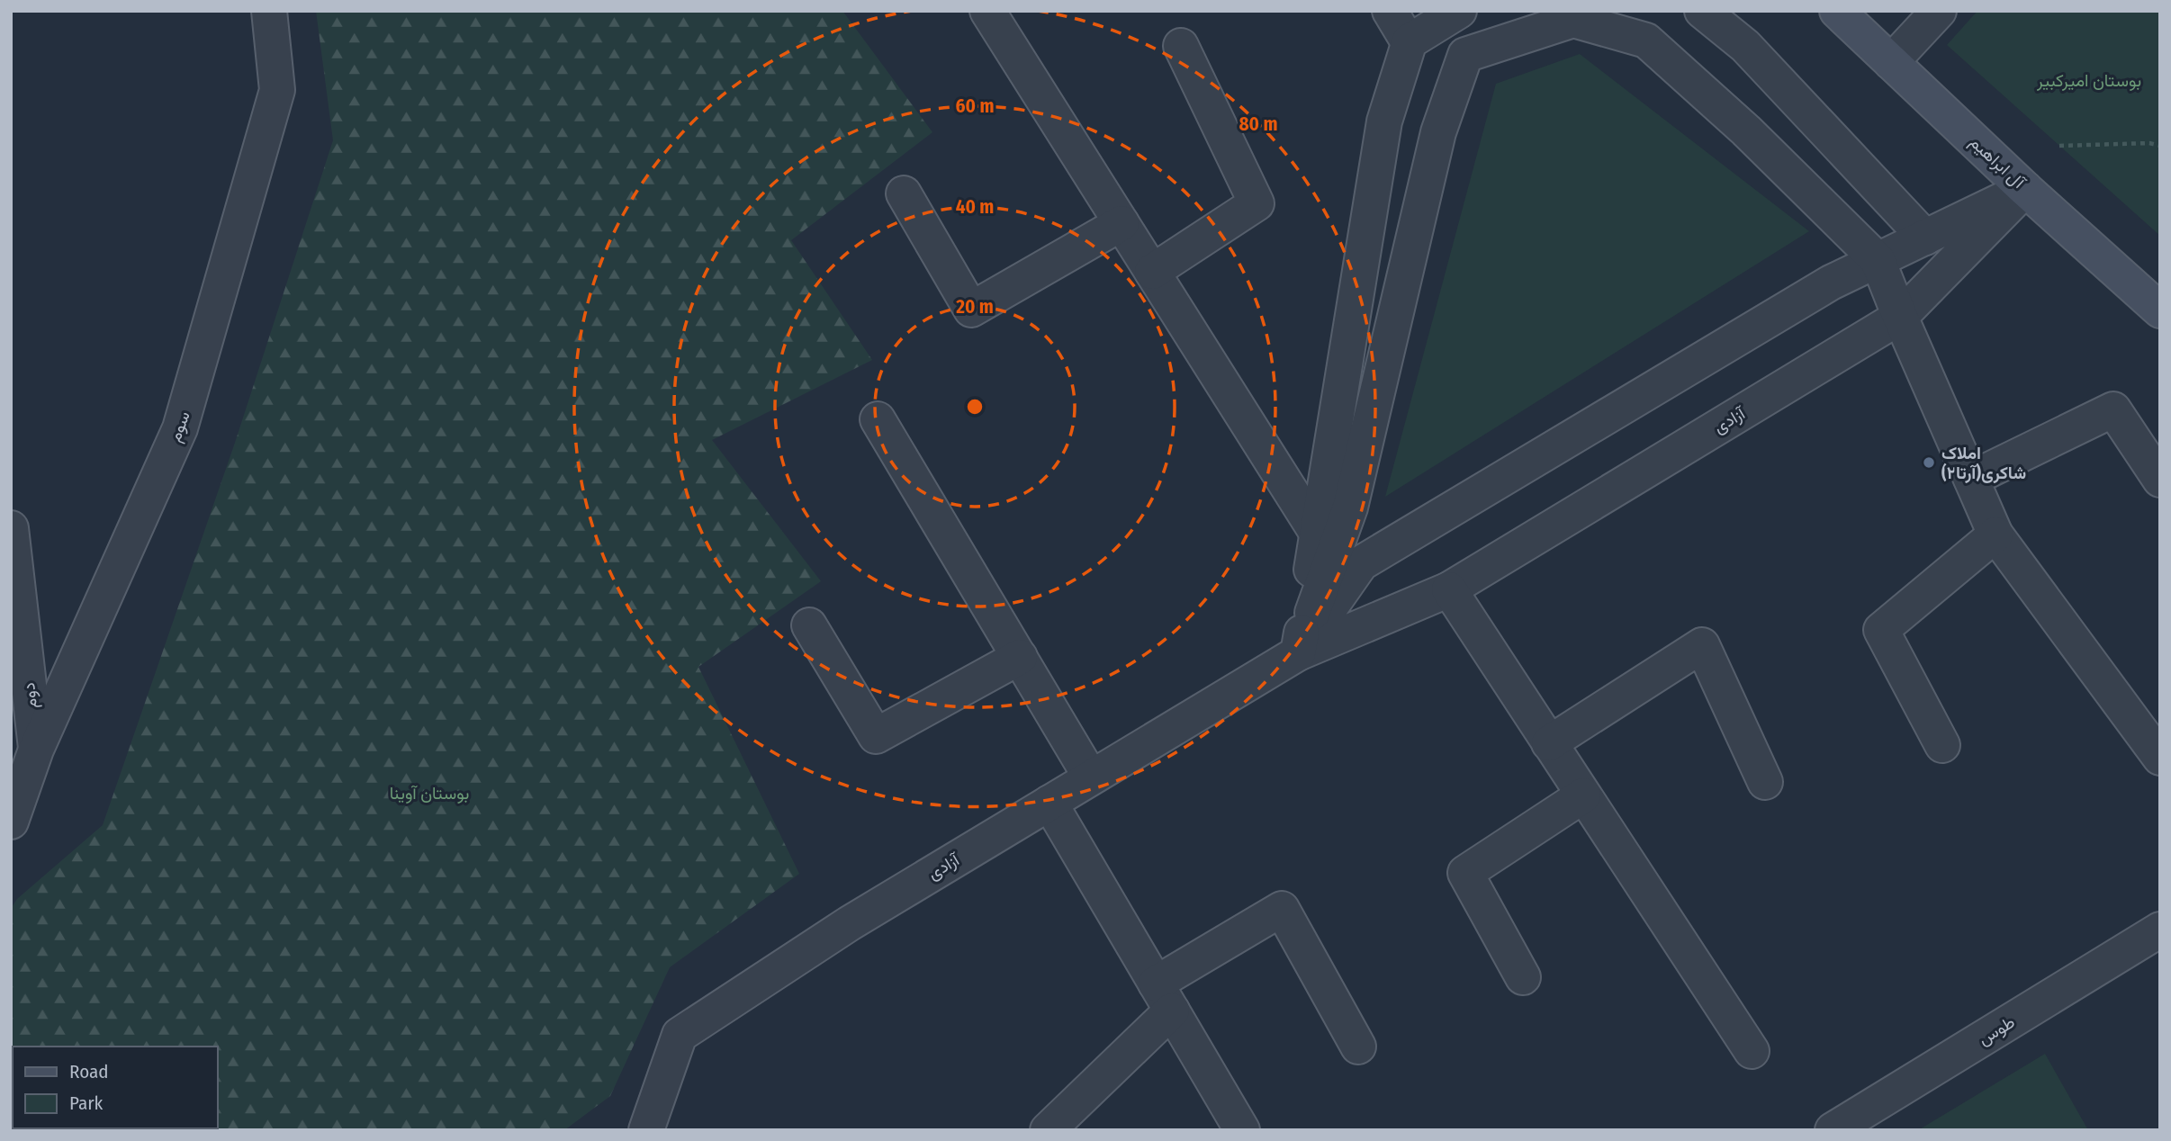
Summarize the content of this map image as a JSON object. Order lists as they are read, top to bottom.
{
  "streets": {
    "main road": ["آل ابراهیم"],
    "street": [
      "آزادی",
      "سوم",
      "دوم",
      "طوس"
    ]
  },
  "crossings": [
    ["آل ابراهیم", "آزادی"],
    ["سوم", "دوم"]
  ],
  "parks": ["بوستان امیرکبیر", "بوستان آوینا"],
  "places": ["املاک شاکری(آرتا۲)"],
  "legend": ["Road", "Park"],
  "rings": [
    "60 m",
    "80 m",
    "40 m",
    "20 m"
  ]
}
